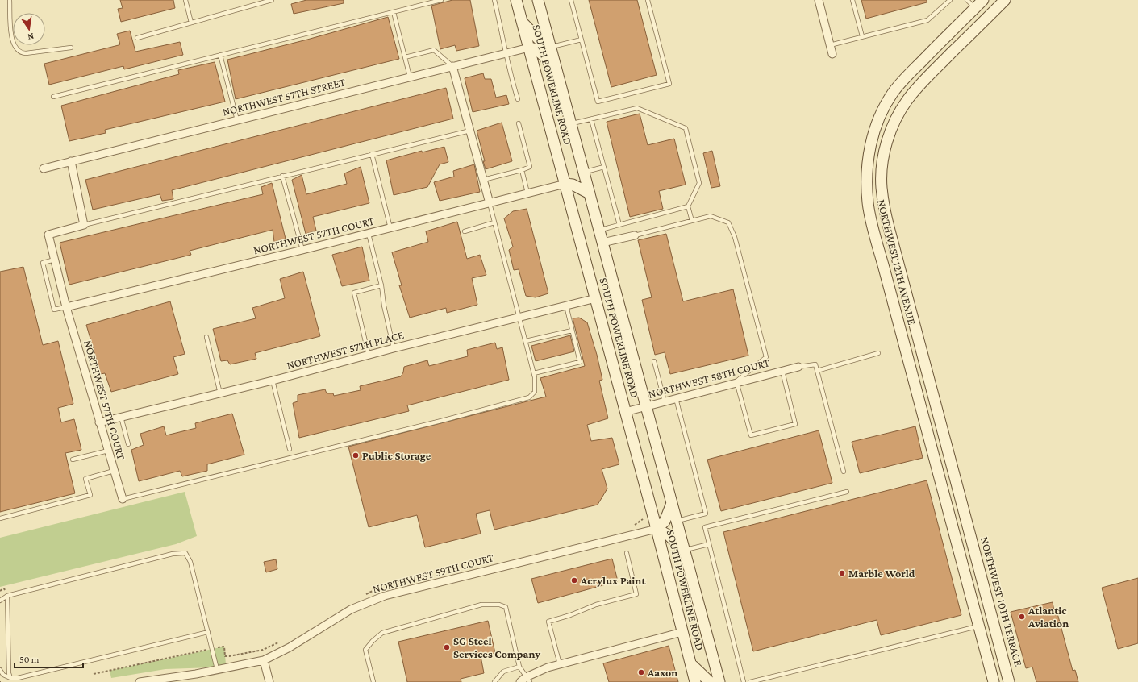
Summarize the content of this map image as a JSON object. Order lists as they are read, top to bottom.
{
  "streets": {
    "main road": ["SOUTH POWERLINE ROAD", "NORTHWEST 12TH AVENUE", "NORTHWEST 10TH TERRACE"],
    "street": [
      "NORTHWEST 57TH STREET",
      "NORTHWEST 57TH COURT",
      "NORTHWEST 57TH PLACE",
      "NORTHWEST 58TH COURT",
      "NORTHWEST 59TH COURT"
    ]
  },
  "crossings": [
    ["SOUTH POWERLINE ROAD", "NORTHWEST 57TH STREET"],
    ["SOUTH POWERLINE ROAD", "NORTHWEST 57TH COURT"],
    ["SOUTH POWERLINE ROAD", "NORTHWEST 57TH PLACE"],
    ["SOUTH POWERLINE ROAD", "NORTHWEST 58TH COURT"],
    ["SOUTH POWERLINE ROAD", "NORTHWEST 59TH COURT"],
    ["NORTHWEST 57TH COURT", "NORTHWEST 57TH PLACE"],
    ["NORTHWEST 12TH AVENUE", "NORTHWEST 10TH TERRACE"]
  ],
  "places": [
    "Public Storage",
    "Marble World",
    "Acrylux Paint",
    "Atlantic Aviation",
    "SG Steel Services Company",
    "Aaxon"
  ],
  "scale_bar": "50 m",
  "north": "bottom"
}
